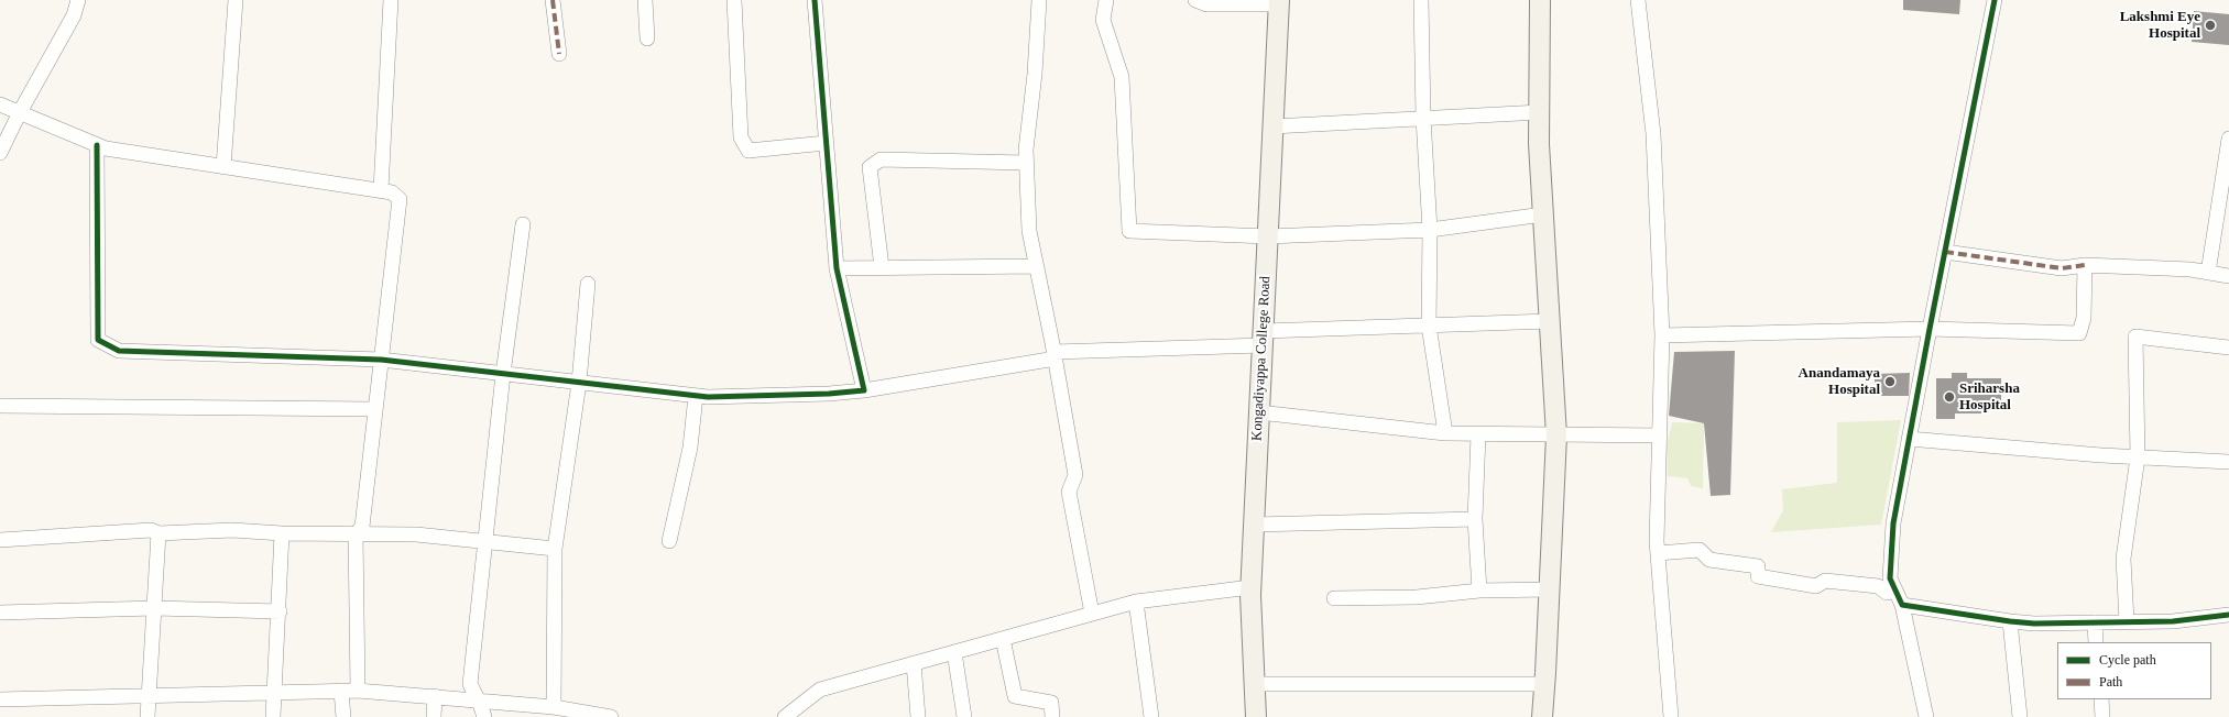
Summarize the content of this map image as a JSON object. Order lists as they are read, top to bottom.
{
  "streets": {
    "street": ["Kongadiyappa College Road"]
  },
  "places": ["Lakshmi Eye Hospital", "Anandamaya Hospital", "Sriharsha Hospital"],
  "legend": ["Cycle path", "Path"]
}
